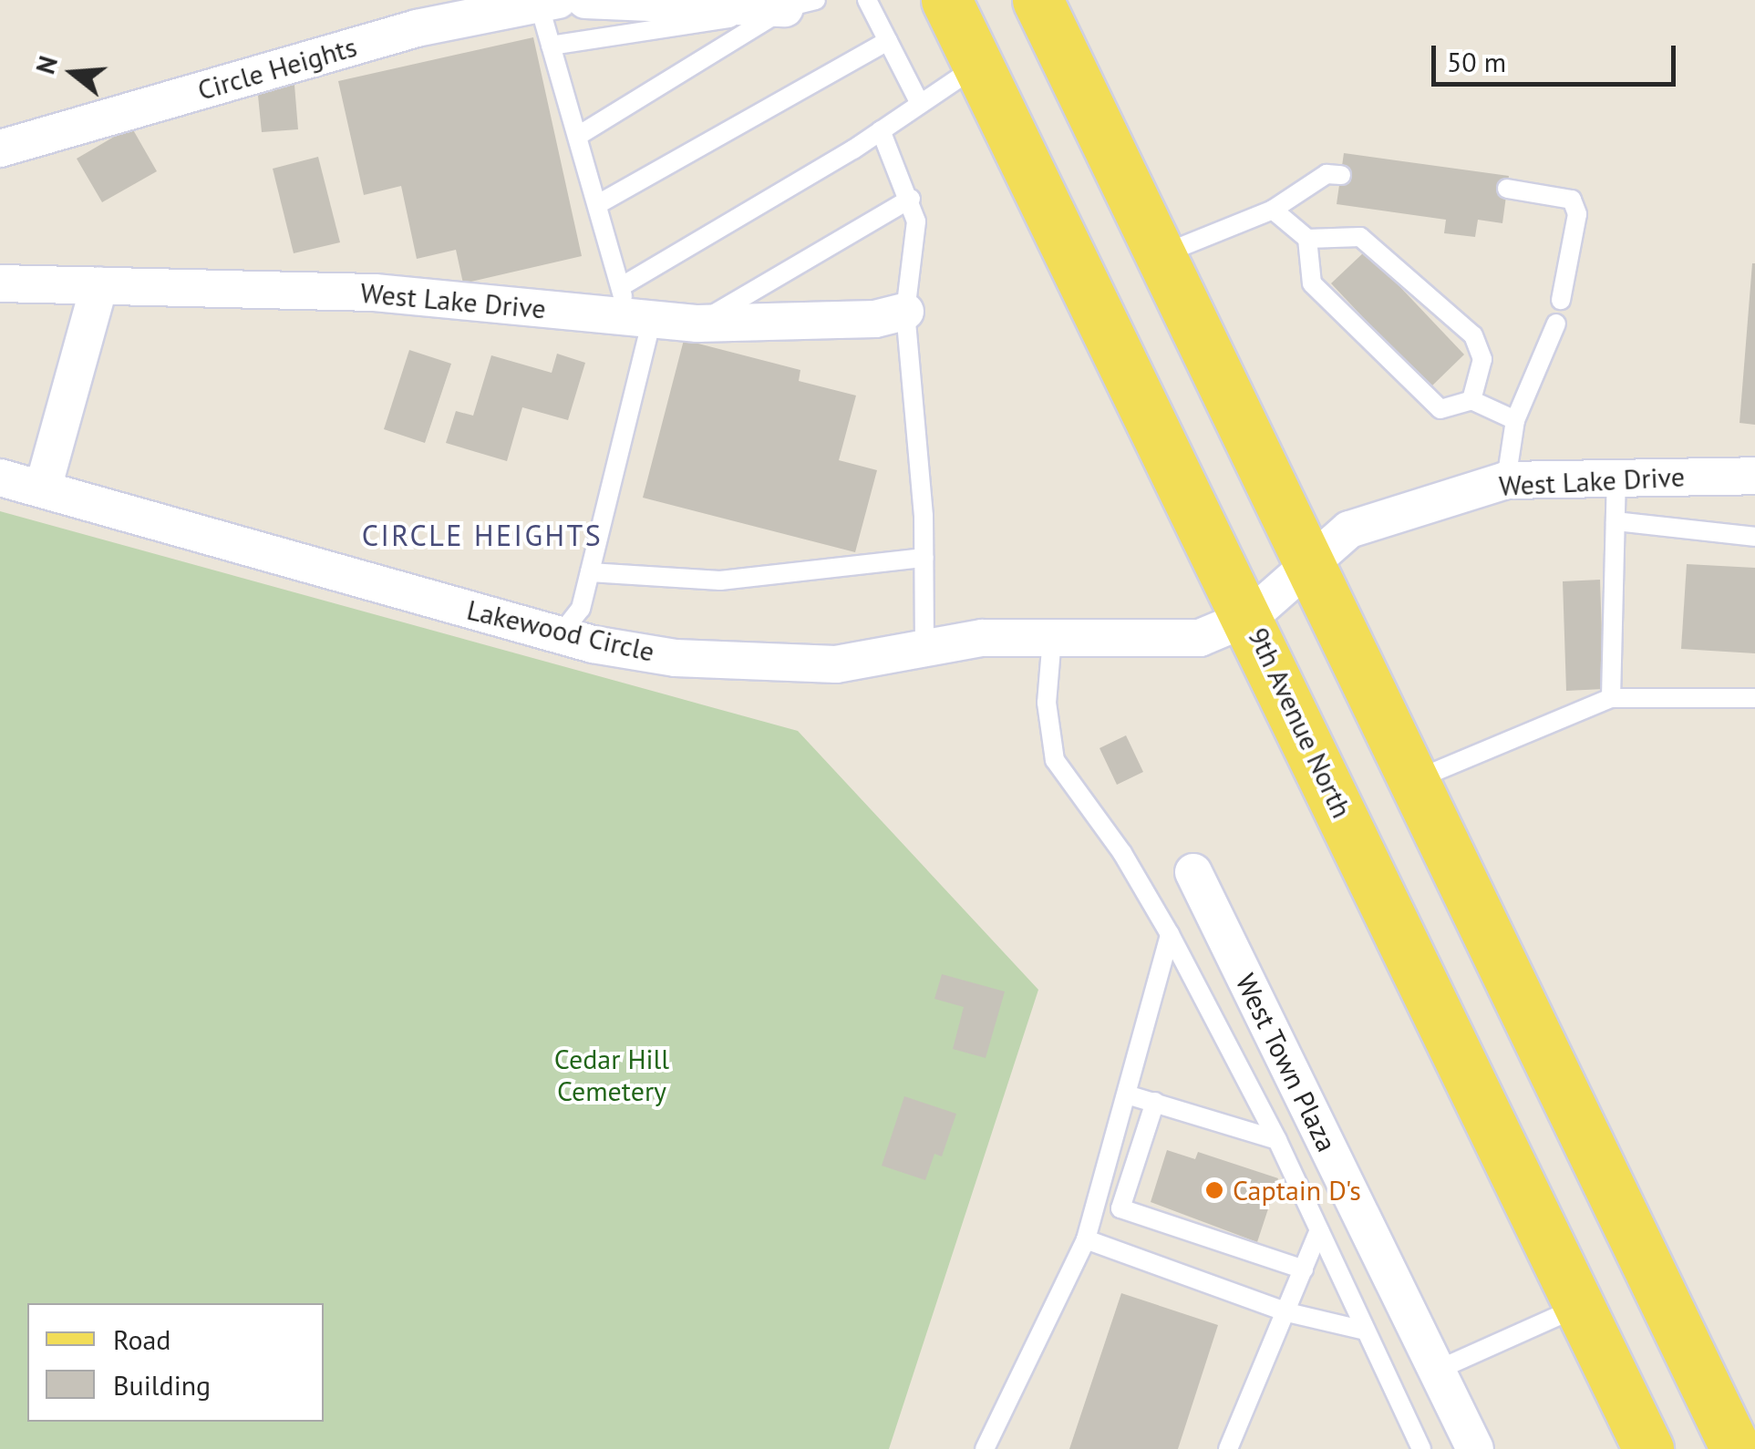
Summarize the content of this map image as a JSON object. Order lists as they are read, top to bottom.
{
  "streets": {
    "main road": ["9th Avenue North"],
    "street": [
      "Circle Heights",
      "West Lake Drive",
      "Lakewood Circle",
      "West Town Plaza"
    ]
  },
  "crossings": [
    ["West Lake Drive", "Lakewood Circle"],
    ["West Lake Drive", "9th Avenue North"]
  ],
  "districts": ["CIRCLE HEIGHTS"],
  "parks": ["Cedar Hill Cemetery"],
  "places": ["Captain D's"],
  "legend": ["Road", "Building"],
  "scale_bar": "50 m",
  "north": "left"
}
